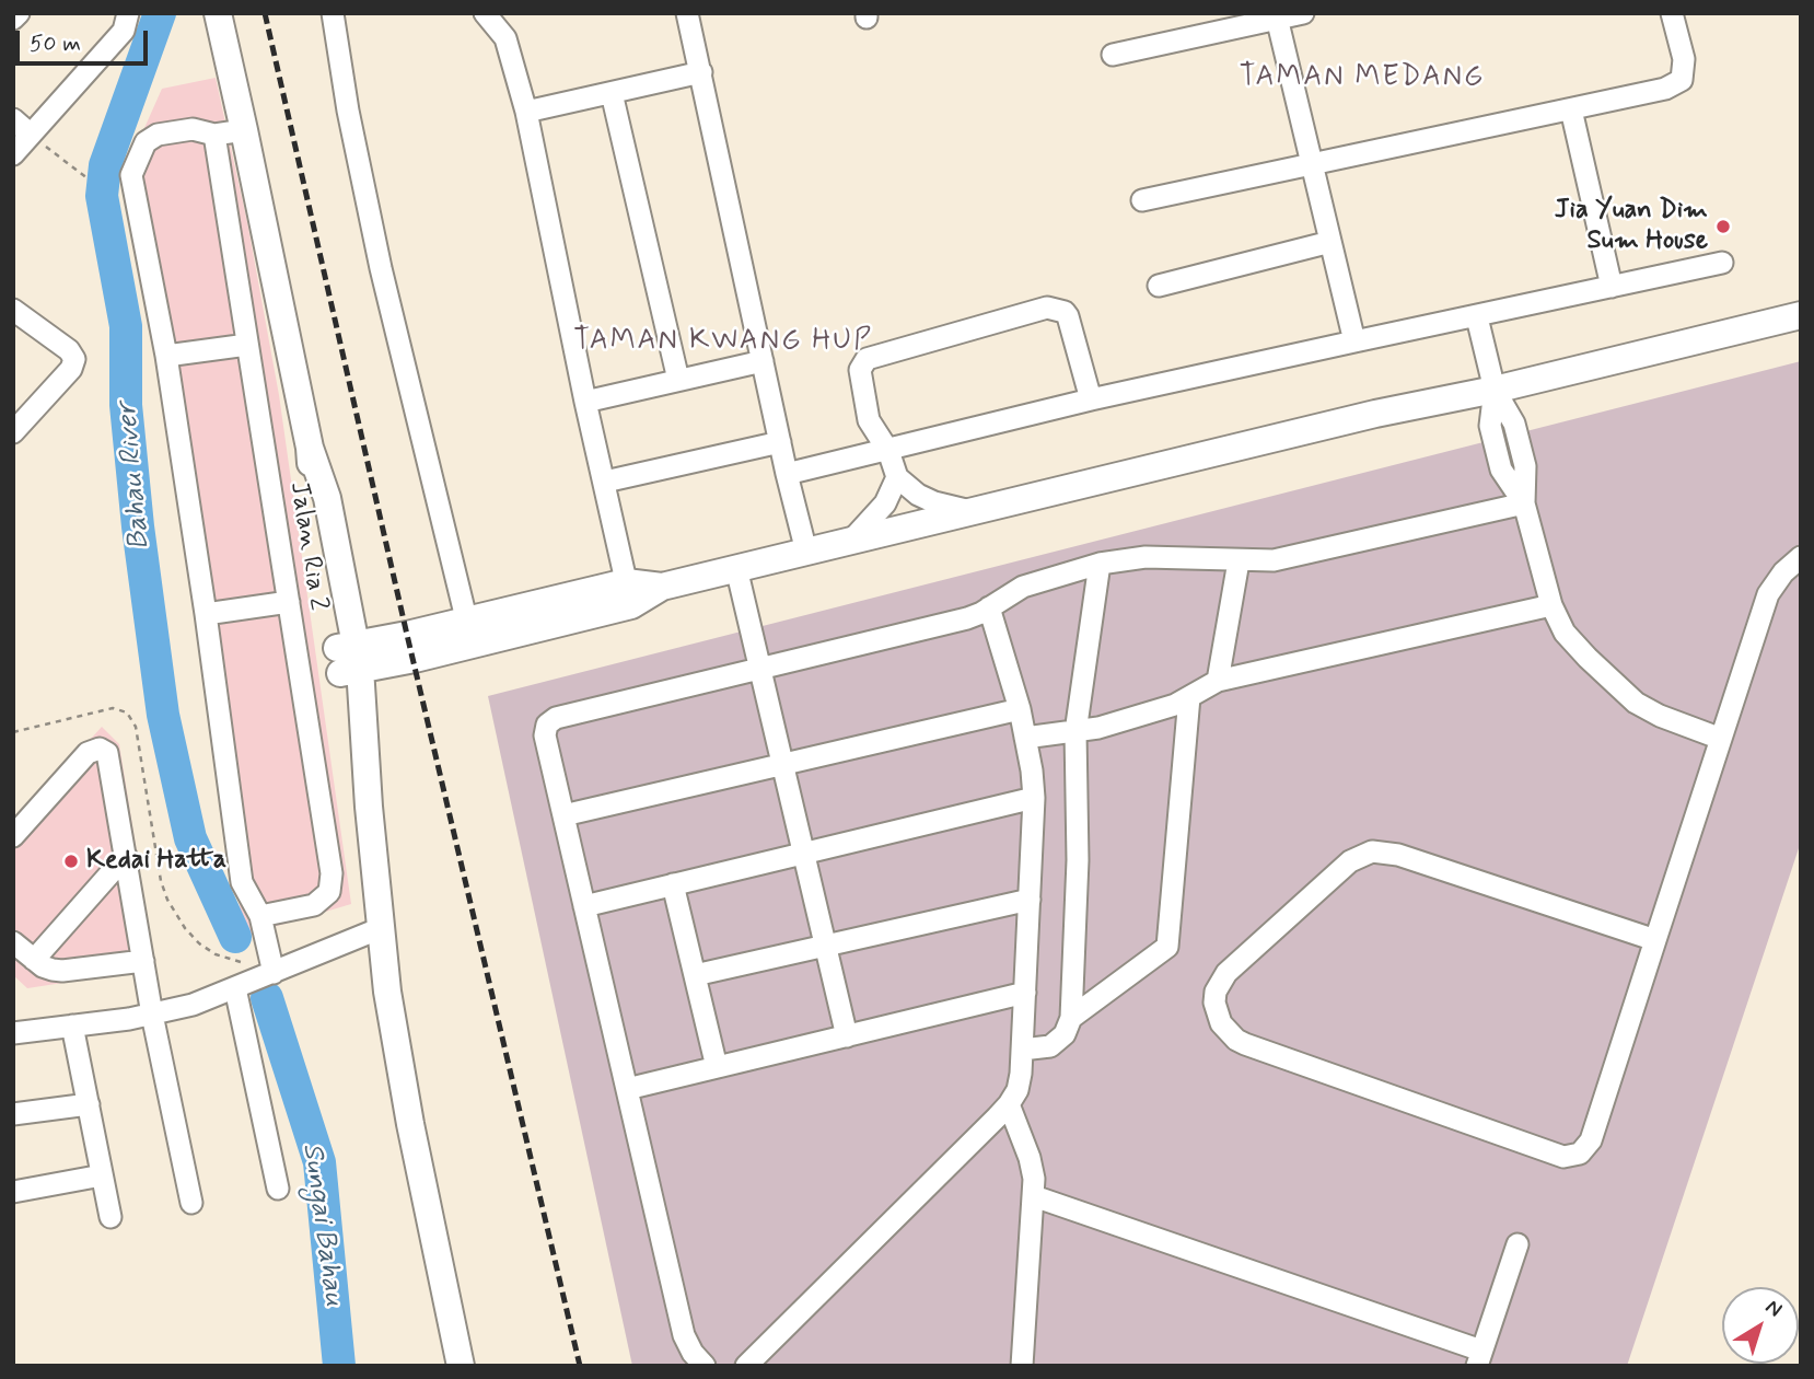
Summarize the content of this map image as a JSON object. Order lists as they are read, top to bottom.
{
  "streets": {
    "street": ["Jalan Ria 2"]
  },
  "districts": ["TAMAN MEDANG", "TAMAN KWANG HUP"],
  "water": ["Bahau River", "Sungai Bahau"],
  "places": ["Jia Yuan Dim Sum House", "Kedai Hatta"],
  "scale_bar": "50 m",
  "north": "top right"
}
